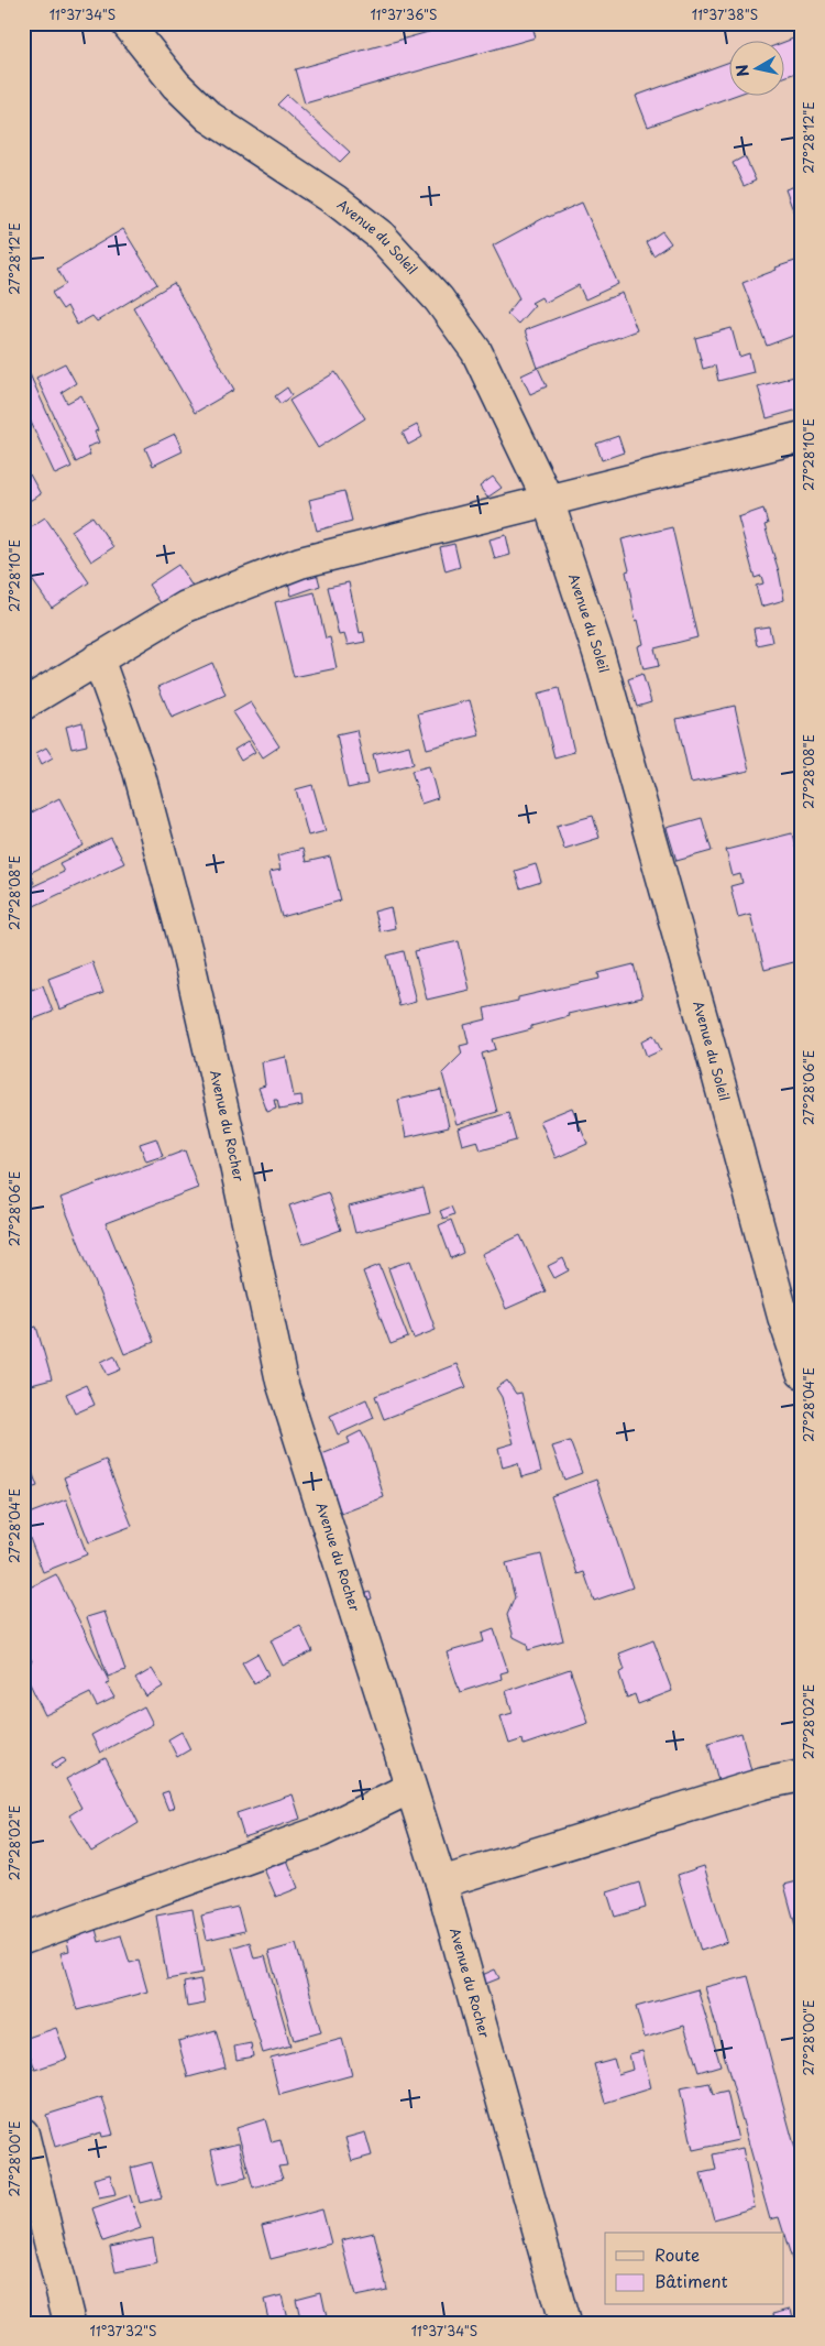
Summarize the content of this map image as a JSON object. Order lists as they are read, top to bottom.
{
  "streets": {
    "street": ["Avenue du Soleil", "Avenue du Rocher"]
  },
  "legend": ["Route", "Bâtiment"],
  "north": "left",
  "coordinates": [
    "11°37'34\"S",
    "11°37'36\"S",
    "11°37'38\"S",
    "27°28'12\"E",
    "27°28'10\"E",
    "27°28'08\"E",
    "27°28'06\"E",
    "27°28'04\"E",
    "27°28'02\"E",
    "27°28'00\"E",
    "11°37'32\"S"
  ]
}
